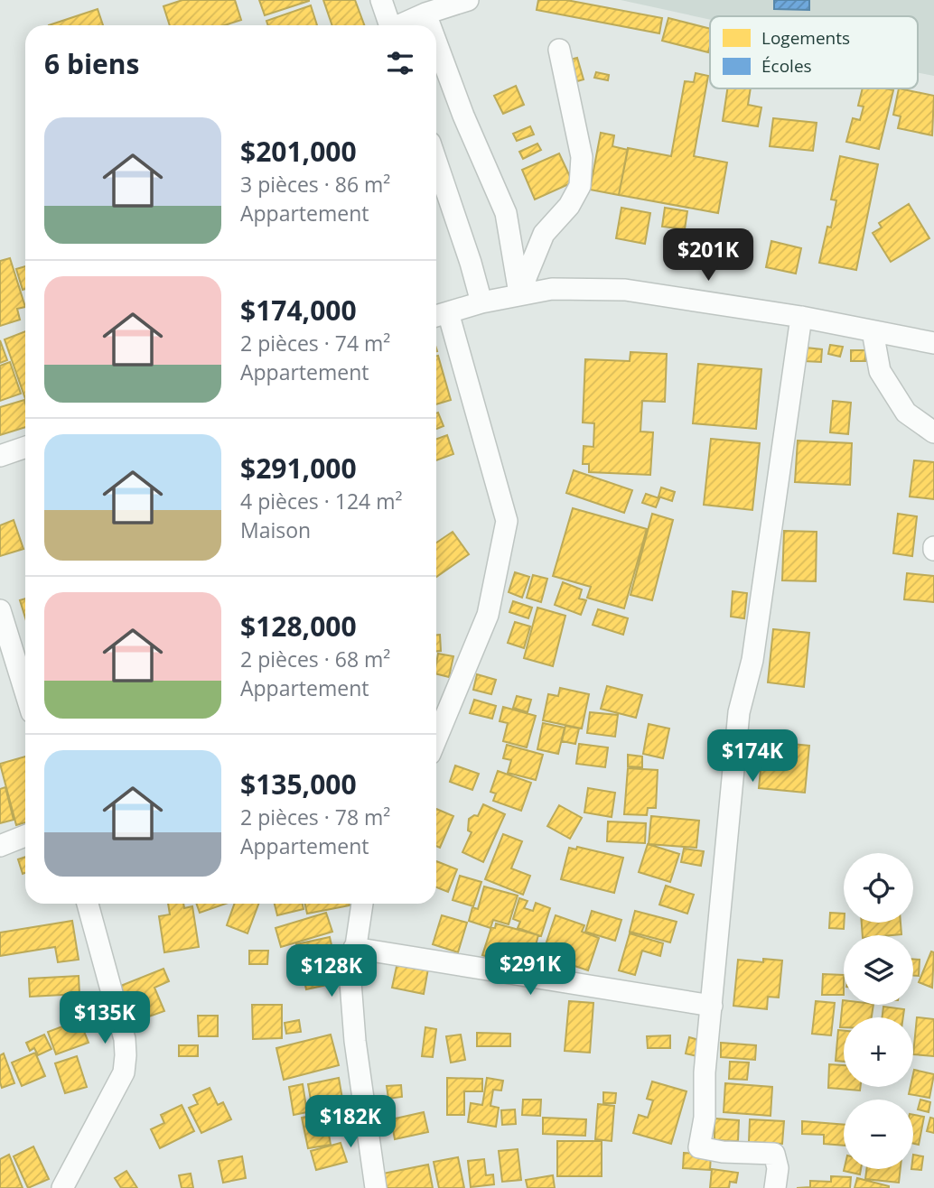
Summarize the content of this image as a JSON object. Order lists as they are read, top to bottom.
{
  "legend": ["Logements", "Écoles"],
  "page": {
    "heading": "6 biens",
    "list": [
      {
        "name": "$201,000",
        "note": "3 pièces · 86 m² · Appartement"
      },
      {
        "name": "$174,000",
        "note": "2 pièces · 74 m² · Appartement"
      },
      {
        "name": "$291,000",
        "note": "4 pièces · 124 m² · Maison"
      },
      {
        "name": "$128,000",
        "note": "2 pièces · 68 m² · Appartement"
      },
      {
        "name": "$135,000",
        "note": "2 pièces · 78 m² · Appartement"
      }
    ],
    "price": [
      "$201K",
      "$174K",
      "$291K",
      "$128K",
      "$135K",
      "$182K"
    ],
    "map_buttons": ["+", "−"]
  }
}
